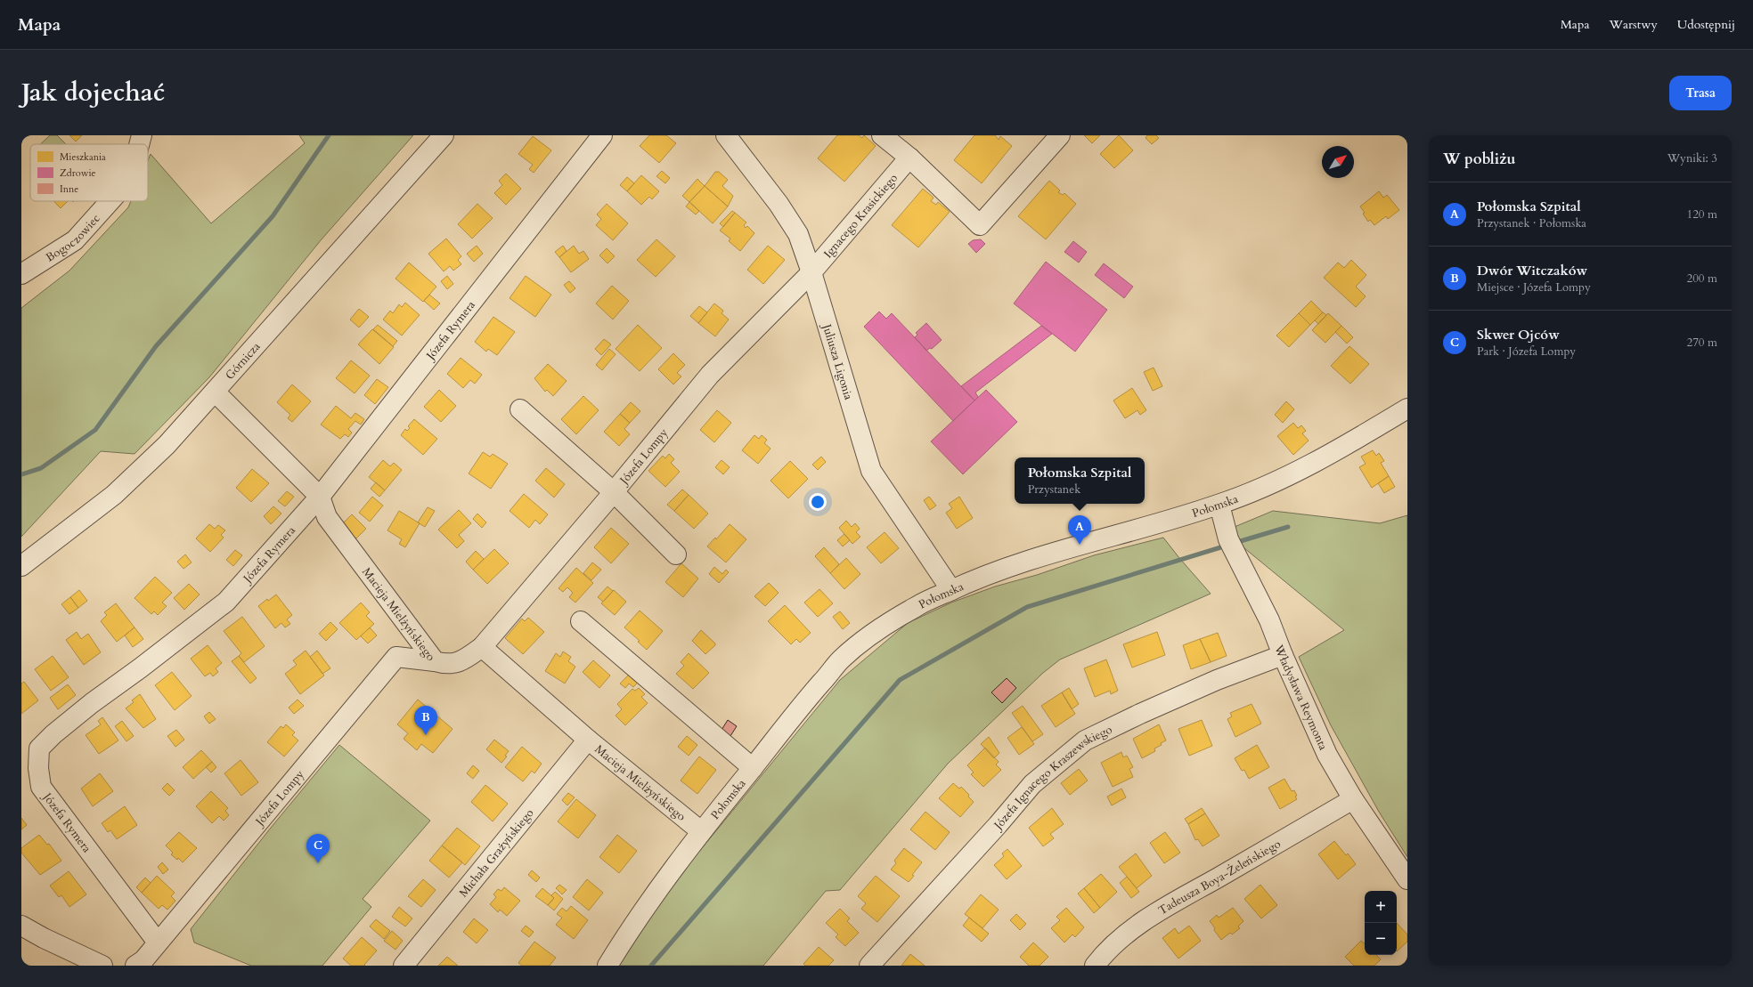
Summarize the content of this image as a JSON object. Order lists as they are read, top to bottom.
{
  "streets": {
    "street": [
      "Ignacego Krasickiego",
      "Bogoczowiec",
      "Józefa Rymera",
      "Górnicza",
      "Juliusza Ligonia",
      "Józefa Lompy",
      "Połomska",
      "Macieja Mielżyńskiego",
      "Władysława Reymonta",
      "Józefa Ignacego Kraszewskiego",
      "Michała Grażyńskiego",
      "Tadeusza Boya-Żeleńskiego"
    ]
  },
  "crossings": [
    ["Ignacego Krasickiego", "Juliusza Ligonia"],
    ["Ignacego Krasickiego", "Józefa Lompy"],
    ["Józefa Rymera", "Józefa Lompy"],
    ["Józefa Rymera", "Macieja Mielżyńskiego"],
    ["Górnicza", "Macieja Mielżyńskiego"],
    ["Juliusza Ligonia", "Józefa Lompy"],
    ["Juliusza Ligonia", "Połomska"],
    ["Józefa Lompy", "Macieja Mielżyńskiego"],
    ["Połomska", "Macieja Mielżyńskiego"],
    ["Połomska", "Władysława Reymonta"],
    ["Macieja Mielżyńskiego", "Michała Grażyńskiego"],
    ["Władysława Reymonta", "Józefa Ignacego Kraszewskiego"],
    ["Władysława Reymonta", "Tadeusza Boya-Żeleńskiego"]
  ],
  "legend": ["Mieszkania", "Zdrowie", "Inne"],
  "north": "top right",
  "page": {
    "header": "Mapa",
    "nav": ["Mapa", "Warstwy", "Udostępnij"],
    "title": "Jak dojechać",
    "buttons": "Trasa",
    "heading": ["W pobliżu", "Wyniki: 3"],
    "list": [
      {
        "mark": "A",
        "name": "Połomska Szpital",
        "note": "Przystanek · Połomska",
        "value": "120 m"
      },
      {
        "mark": "B",
        "name": "Dwór Witczaków",
        "note": "Miejsce · Józefa Lompy",
        "value": "200 m"
      },
      {
        "mark": "C",
        "name": "Skwer Ojców",
        "note": "Park · Józefa Lompy",
        "value": "270 m"
      }
    ],
    "popup": ["Połomska Szpital", "Przystanek"],
    "pins": ["A", "B", "C"],
    "map_buttons": ["+", "−"]
  }
}
